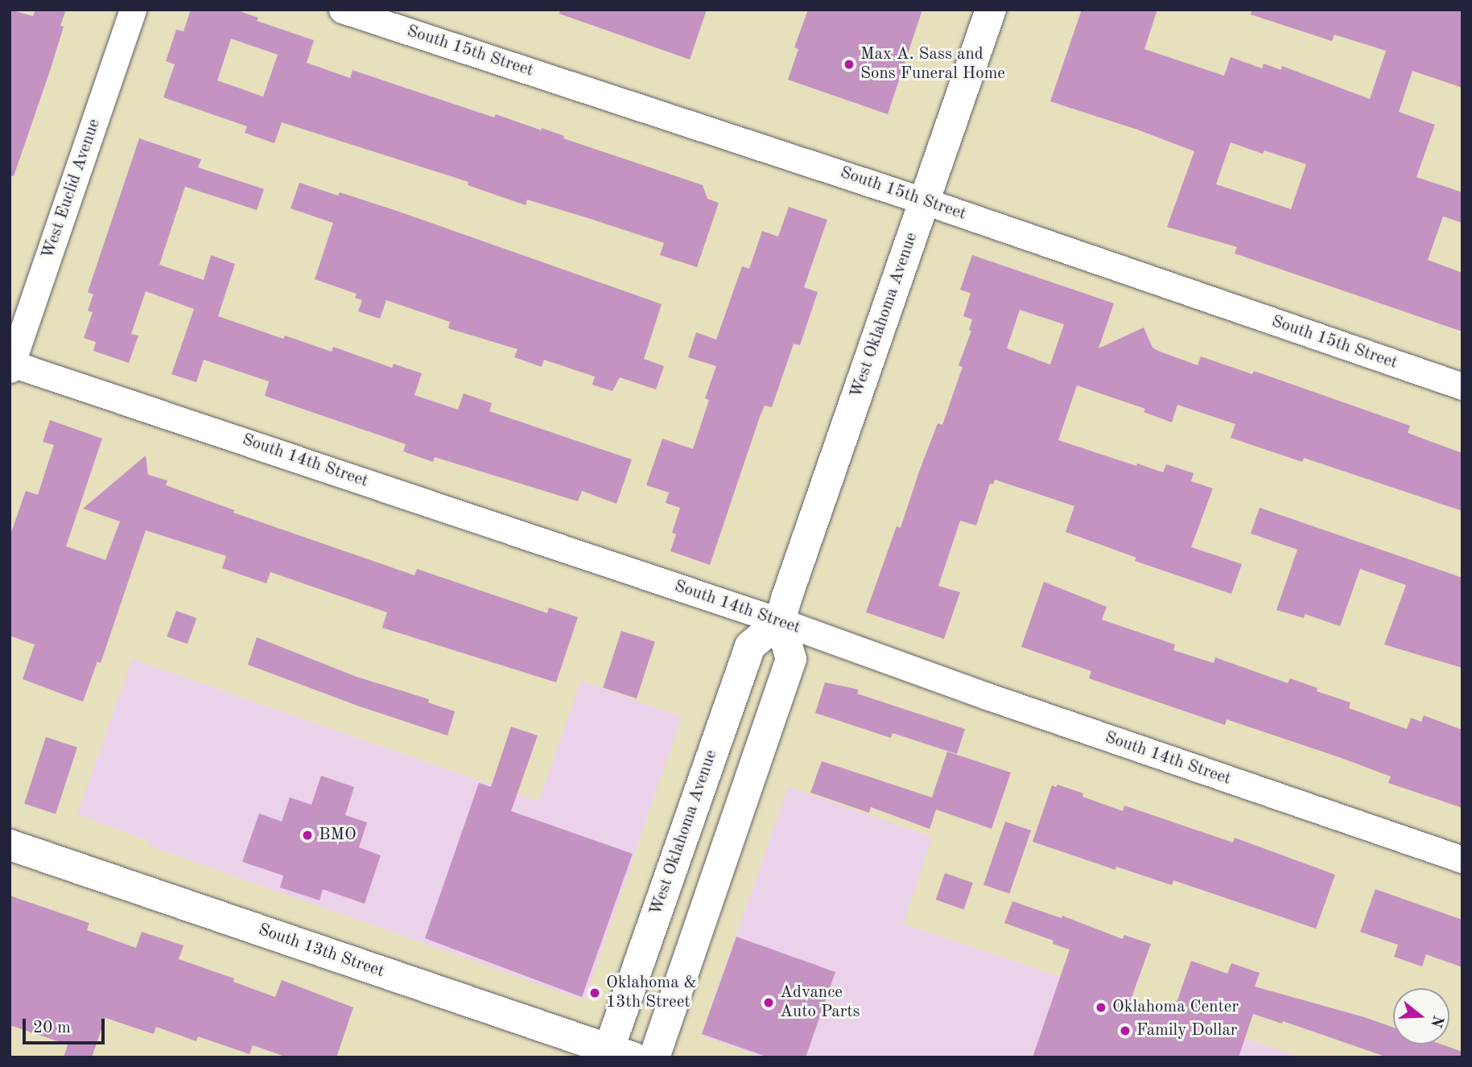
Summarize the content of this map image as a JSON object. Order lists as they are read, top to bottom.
{
  "streets": {
    "main road": ["West Oklahoma Avenue", "South 13th Street"],
    "street": ["South 15th Street", "West Euclid Avenue", "South 14th Street"]
  },
  "crossings": [
    ["South 15th Street", "West Oklahoma Avenue"],
    ["West Euclid Avenue", "South 14th Street"],
    ["West Oklahoma Avenue", "South 14th Street"],
    ["West Oklahoma Avenue", "South 13th Street"]
  ],
  "places": [
    "Max A. Sass and Sons Funeral Home",
    "BMO",
    "Oklahoma & 13th Street",
    "Advance Auto Parts",
    "Oklahoma Center",
    "Family Dollar"
  ],
  "scale_bar": "20 m",
  "north": "right"
}
